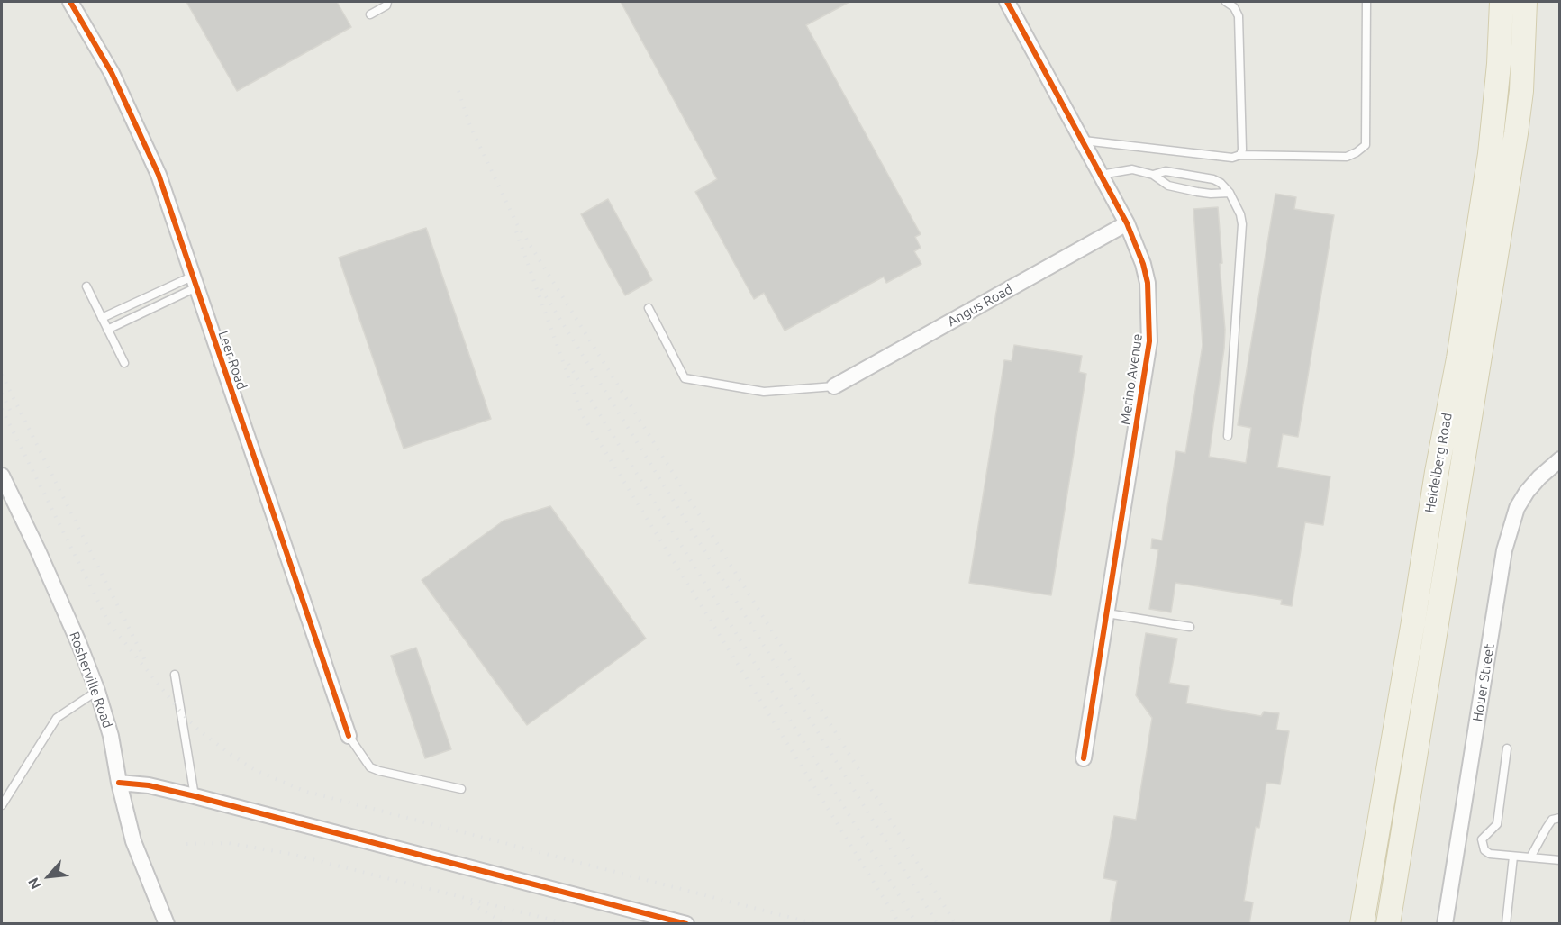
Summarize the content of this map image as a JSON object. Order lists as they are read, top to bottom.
{
  "streets": {
    "main road": ["Heidelberg Road"],
    "street": [
      "Angus Road",
      "Leer Road",
      "Merino Avenue",
      "Rosherville Road",
      "Houer Street"
    ]
  },
  "crossings": [
    ["Angus Road", "Merino Avenue"]
  ],
  "north": "bottom left"
}
